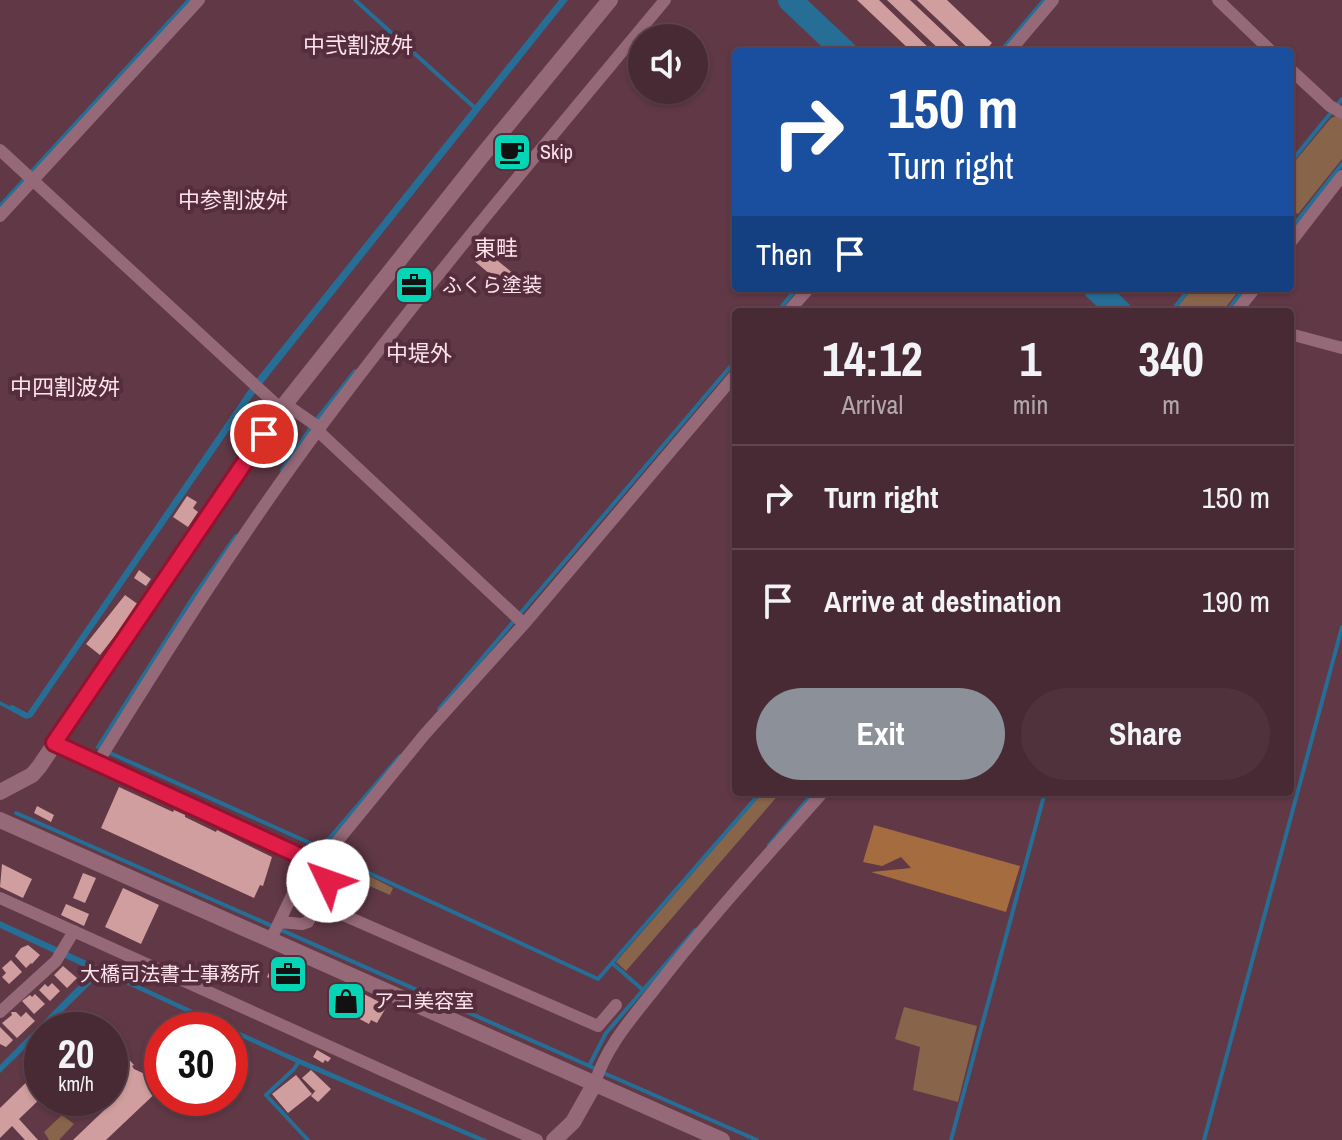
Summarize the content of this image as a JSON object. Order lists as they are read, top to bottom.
{
  "districts": [
    "中弐割波舛",
    "中参割波舛",
    "東畦",
    "中堤外",
    "中四割波舛"
  ],
  "places": {
    "cafe": ["Skip"],
    "office": ["ふくら塗装", "大橋司法書士事務所"],
    "shop": ["アコ美容室"]
  },
  "page": {
    "turn": ["150 m", "Turn right"],
    "then": "Then",
    "eta": [
      "14:12",
      "Arrival",
      "1",
      "min",
      "340",
      "m"
    ],
    "list": [
      {
        "name": "Turn right",
        "value": "150 m"
      },
      {
        "name": "Arrive at destination",
        "value": "190 m"
      }
    ],
    "buttons": ["Exit", "Share"],
    "speed": "20 km/h",
    "limit": "30"
  }
}
